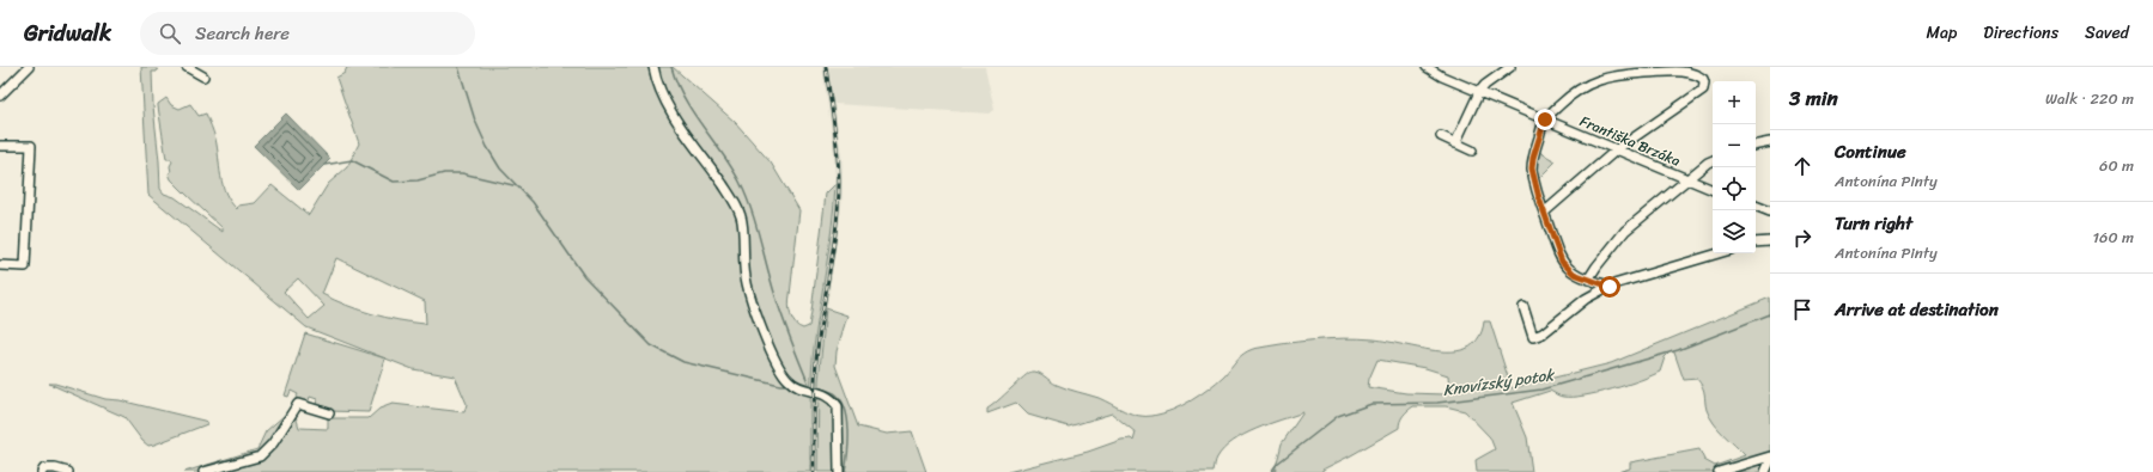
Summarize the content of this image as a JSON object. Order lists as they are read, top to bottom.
{
  "streets": {
    "street": ["Františka Brzáka"]
  },
  "water": ["Knovízský potok"],
  "page": {
    "header": "Gridwalk",
    "search": "Search here",
    "nav": ["Map", "Directions", "Saved"],
    "heading": ["3 min", "Walk · 220 m"],
    "map_buttons": ["+", "−"],
    "list": [
      ["Continue", "Antonína Pinty", "60 m"],
      ["Turn right", "Antonína Pinty", "160 m"],
      "Arrive at destination"
    ]
  }
}
